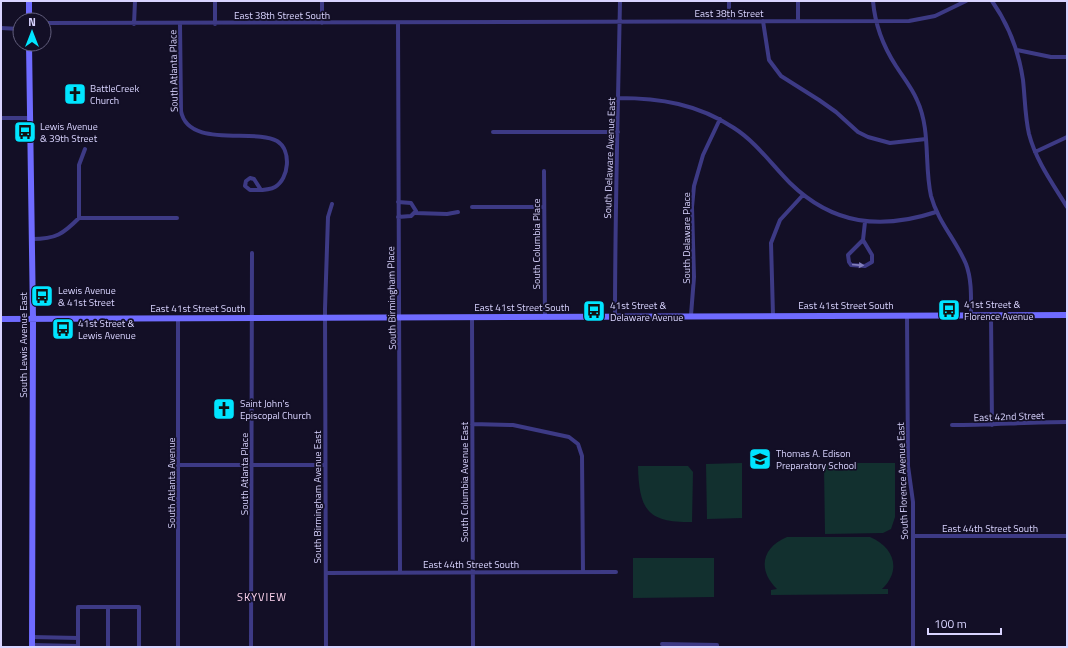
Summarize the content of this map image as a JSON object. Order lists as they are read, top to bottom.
{
  "streets": {
    "main road": ["East 41st Street South", "South Lewis Avenue East"],
    "street": [
      "East 38th Street",
      "East 38th Street South",
      "South Atlanta Place",
      "South Delaware Avenue East",
      "South Delaware Place",
      "South Columbia Place",
      "South Birmingham Place",
      "East 42nd Street",
      "South Florence Avenue East",
      "South Columbia Avenue East",
      "South Atlanta Avenue",
      "South Birmingham Avenue East",
      "East 44th Street South"
    ]
  },
  "crossings": [
    ["East 38th Street", "East 38th Street South"],
    ["East 38th Street", "South Delaware Avenue East"],
    ["East 38th Street South", "South Atlanta Place"],
    ["East 38th Street South", "South Birmingham Place"],
    ["South Atlanta Place", "East 41st Street South"],
    ["South Delaware Avenue East", "East 41st Street South"],
    ["South Delaware Place", "East 41st Street South"],
    ["South Columbia Place", "East 41st Street South"],
    ["South Birmingham Place", "East 41st Street South"],
    ["South Birmingham Place", "East 44th Street South"],
    ["East 41st Street South", "South Lewis Avenue East"],
    ["East 41st Street South", "South Florence Avenue East"],
    ["East 41st Street South", "South Columbia Avenue East"],
    ["East 41st Street South", "South Atlanta Avenue"],
    ["East 41st Street South", "South Birmingham Avenue East"],
    ["South Florence Avenue East", "East 44th Street South"],
    ["South Columbia Avenue East", "East 44th Street South"],
    ["South Birmingham Avenue East", "East 44th Street South"]
  ],
  "districts": ["SKYVIEW"],
  "places": {
    "church": ["BattleCreek Church", "Saint John's Episcopal Church"],
    "bus stop": [
      "Lewis Avenue & 39th Street",
      "Lewis Avenue & 41st Street",
      "41st Street & Florence Avenue",
      "41st Street & Delaware Avenue",
      "41st Street & Lewis Avenue"
    ],
    "school or university": ["Thomas A. Edison Preparatory School"]
  },
  "scale_bar": "100 m",
  "north": "top"
}
